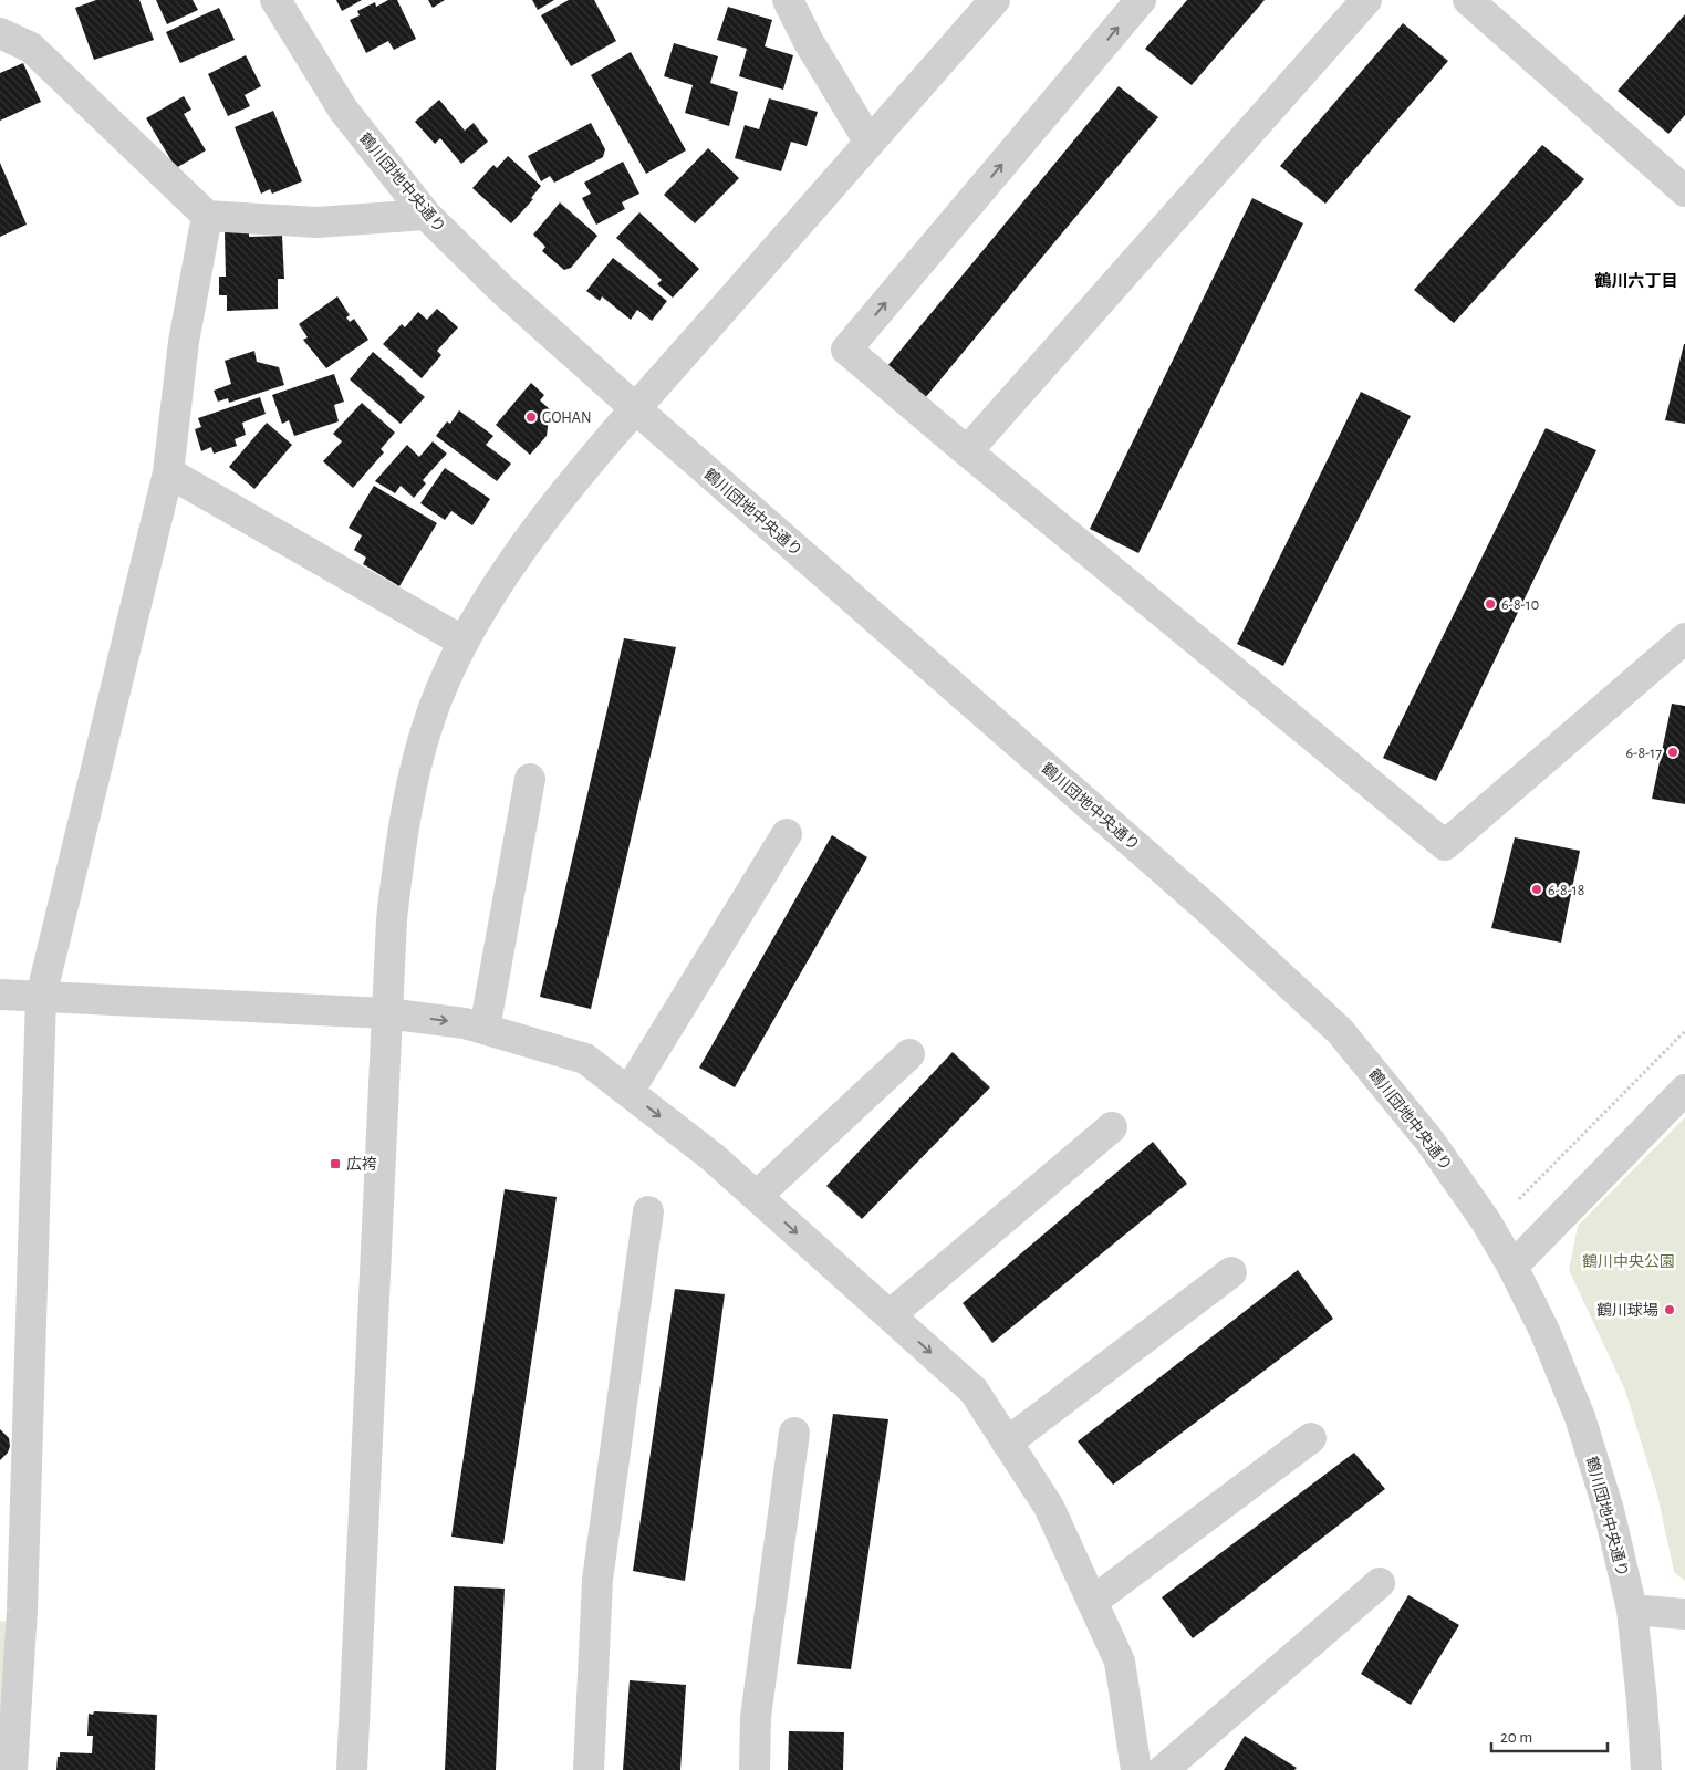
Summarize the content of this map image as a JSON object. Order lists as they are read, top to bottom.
{
  "streets": {
    "street": ["鶴川団地中央通り"]
  },
  "districts": ["鶴川六丁目"],
  "parks": ["鶴川中央公園"],
  "places": {
    "other": [
      "GOHAN",
      "6-8-10",
      "6-8-17",
      "6-8-18",
      "鶴川球場"
    ],
    "transit": ["広袴"]
  },
  "scale_bar": "20 m"
}
